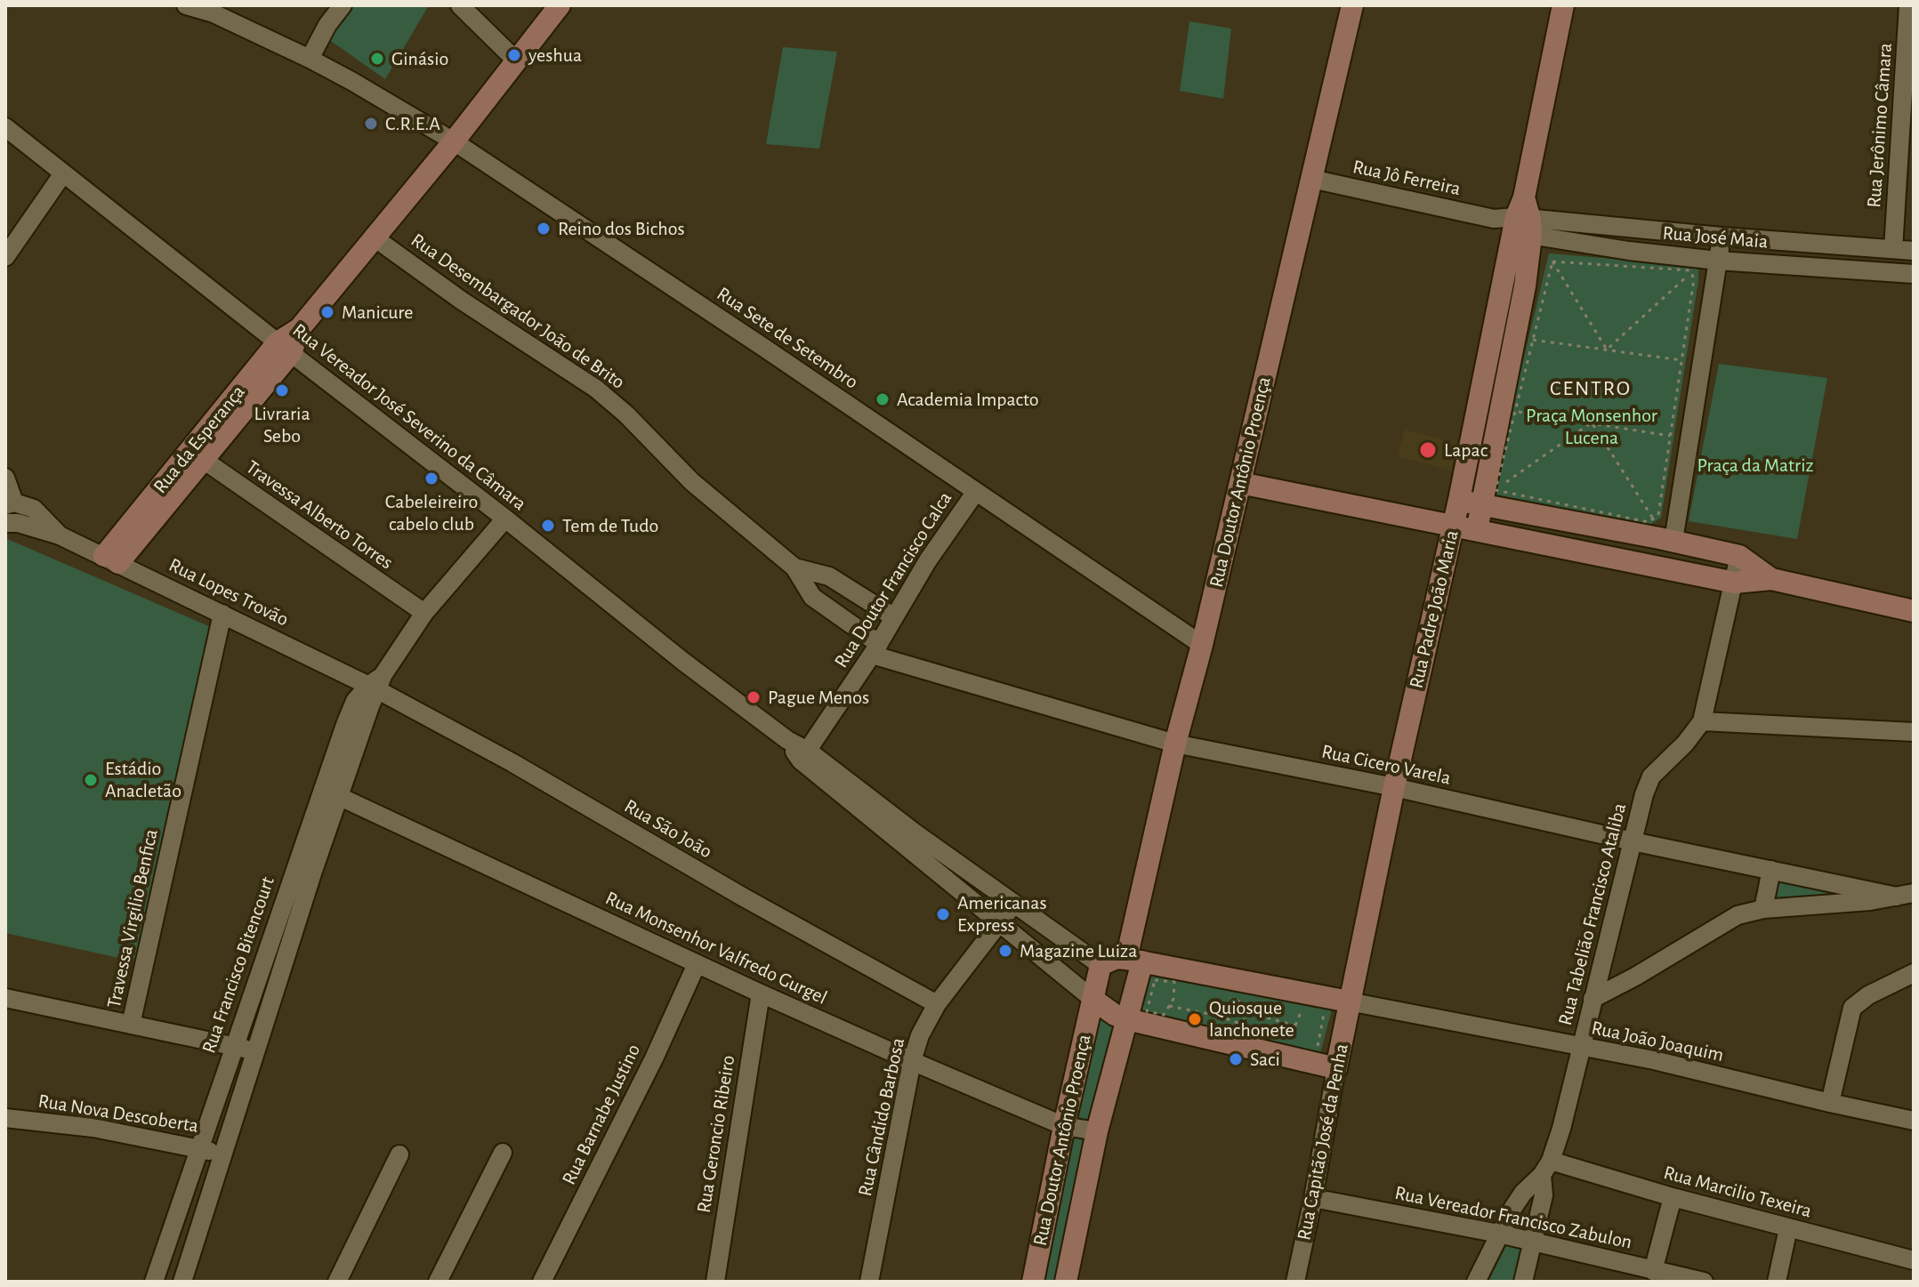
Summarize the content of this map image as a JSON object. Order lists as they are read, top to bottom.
{
  "streets": {
    "main road": [
      "Rua da Esperança",
      "Rua Doutor Antônio Proença",
      "Rua Padre João Maria",
      "Rua Capitão José da Penha"
    ],
    "street": [
      "Rua Jerônimo Câmara",
      "Rua Jô Ferreira",
      "Rua José Maia",
      "Rua Desembargador João de Brito",
      "Rua Sete de Setembro",
      "Rua Vereador José Severino da Câmara",
      "Travessa Alberto Torres",
      "Rua Doutor Francisco Calca",
      "Rua Lopes Trovão",
      "Rua Cicero Varela",
      "Rua São João",
      "Rua Tabelião Francisco Ataliba",
      "Travessa Virgilio Benfica",
      "Rua Monsenhor Valfredo Gurgel",
      "Rua Francisco Bitencourt",
      "Rua João Joaquim",
      "Rua Nova Descoberta",
      "Rua Barnabe Justino",
      "Rua Cândido Barbosa",
      "Rua Geroncio Ribeiro",
      "Rua Marcilio Texeira",
      "Rua Vereador Francisco Zabulon"
    ]
  },
  "crossings": [
    ["Rua Jô Ferreira", "Rua José Maia"],
    ["Rua Jô Ferreira", "Rua Doutor Antônio Proença"],
    ["Rua Desembargador João de Brito", "Rua da Esperança"],
    ["Rua Desembargador João de Brito", "Rua Doutor Francisco Calca"],
    ["Rua Desembargador João de Brito", "Rua Cicero Varela"],
    ["Rua Sete de Setembro", "Rua da Esperança"],
    ["Rua Sete de Setembro", "Rua Doutor Antônio Proença"],
    ["Rua Sete de Setembro", "Rua Doutor Francisco Calca"],
    ["Rua Vereador José Severino da Câmara", "Rua da Esperança"],
    ["Rua Vereador José Severino da Câmara", "Rua Doutor Antônio Proença"],
    ["Rua Vereador José Severino da Câmara", "Rua Doutor Francisco Calca"],
    ["Rua Vereador José Severino da Câmara", "Rua Francisco Bitencourt"],
    ["Rua Vereador José Severino da Câmara", "Rua Cândido Barbosa"],
    ["Rua da Esperança", "Travessa Alberto Torres"],
    ["Rua da Esperança", "Rua Lopes Trovão"],
    ["Rua Doutor Antônio Proença", "Rua Cicero Varela"],
    ["Rua Doutor Antônio Proença", "Rua Monsenhor Valfredo Gurgel"],
    ["Travessa Alberto Torres", "Rua Francisco Bitencourt"],
    ["Rua Doutor Francisco Calca", "Rua Cicero Varela"],
    ["Rua Lopes Trovão", "Rua São João"],
    ["Rua Lopes Trovão", "Travessa Virgilio Benfica"],
    ["Rua Lopes Trovão", "Rua Francisco Bitencourt"],
    ["Rua Padre João Maria", "Rua Cicero Varela"],
    ["Rua Padre João Maria", "Rua João Joaquim"],
    ["Rua Padre João Maria", "Rua Capitão José da Penha"],
    ["Rua Cicero Varela", "Rua Tabelião Francisco Ataliba"],
    ["Rua São João", "Rua Francisco Bitencourt"],
    ["Rua São João", "Rua Cândido Barbosa"],
    ["Rua Tabelião Francisco Ataliba", "Rua João Joaquim"],
    ["Rua Tabelião Francisco Ataliba", "Rua Marcilio Texeira"],
    ["Rua Tabelião Francisco Ataliba", "Rua Vereador Francisco Zabulon"],
    ["Rua Monsenhor Valfredo Gurgel", "Rua Francisco Bitencourt"],
    ["Rua Monsenhor Valfredo Gurgel", "Rua Barnabe Justino"],
    ["Rua Monsenhor Valfredo Gurgel", "Rua Cândido Barbosa"],
    ["Rua Monsenhor Valfredo Gurgel", "Rua Geroncio Ribeiro"],
    ["Rua Francisco Bitencourt", "Rua Nova Descoberta"],
    ["Rua João Joaquim", "Rua Capitão José da Penha"],
    ["Rua Capitão José da Penha", "Rua Vereador Francisco Zabulon"]
  ],
  "districts": ["CENTRO"],
  "parks": ["Praça Monsenhor Lucena", "Praça da Matriz"],
  "places": [
    "yeshua",
    "Ginásio",
    "C.R.E.A",
    "Reino dos Bichos",
    "Manicure",
    "Livraria Sebo",
    "Academia Impacto",
    "Lapac",
    "Cabeleireiro cabelo club",
    "Tem de Tudo",
    "Pague Menos",
    "Estádio Anacletão",
    "Americanas Express",
    "Magazine Luiza",
    "Quiosque lanchonete",
    "Saci"
  ]
}
